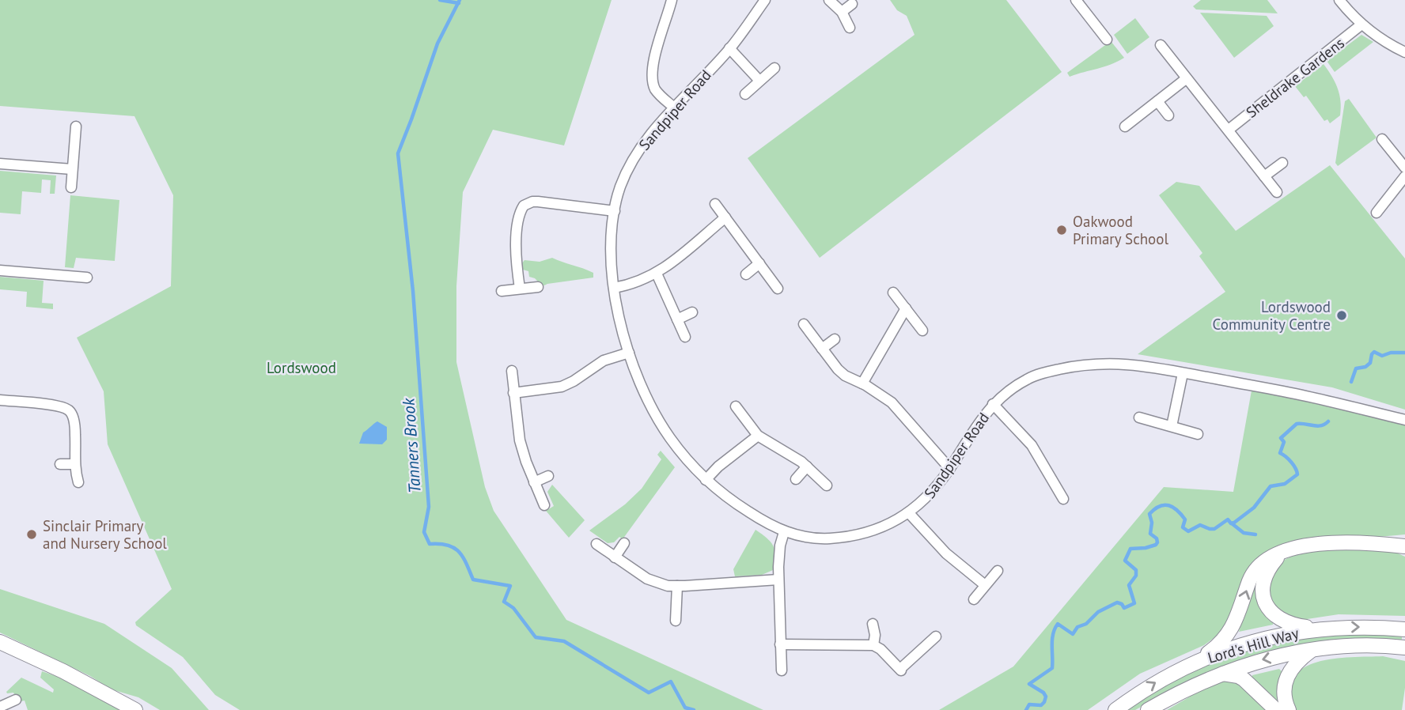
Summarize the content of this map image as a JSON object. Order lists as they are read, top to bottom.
{
  "streets": {
    "street": ["Sheldrake Gardens", "Sandpiper Road", "Lord's Hill Way"]
  },
  "water": ["Tanners Brook"],
  "parks": ["Lordswood"],
  "places": ["Oakwood Primary School", "Lordswood Community Centre", "Sinclair Primary and Nursery School"]
}
